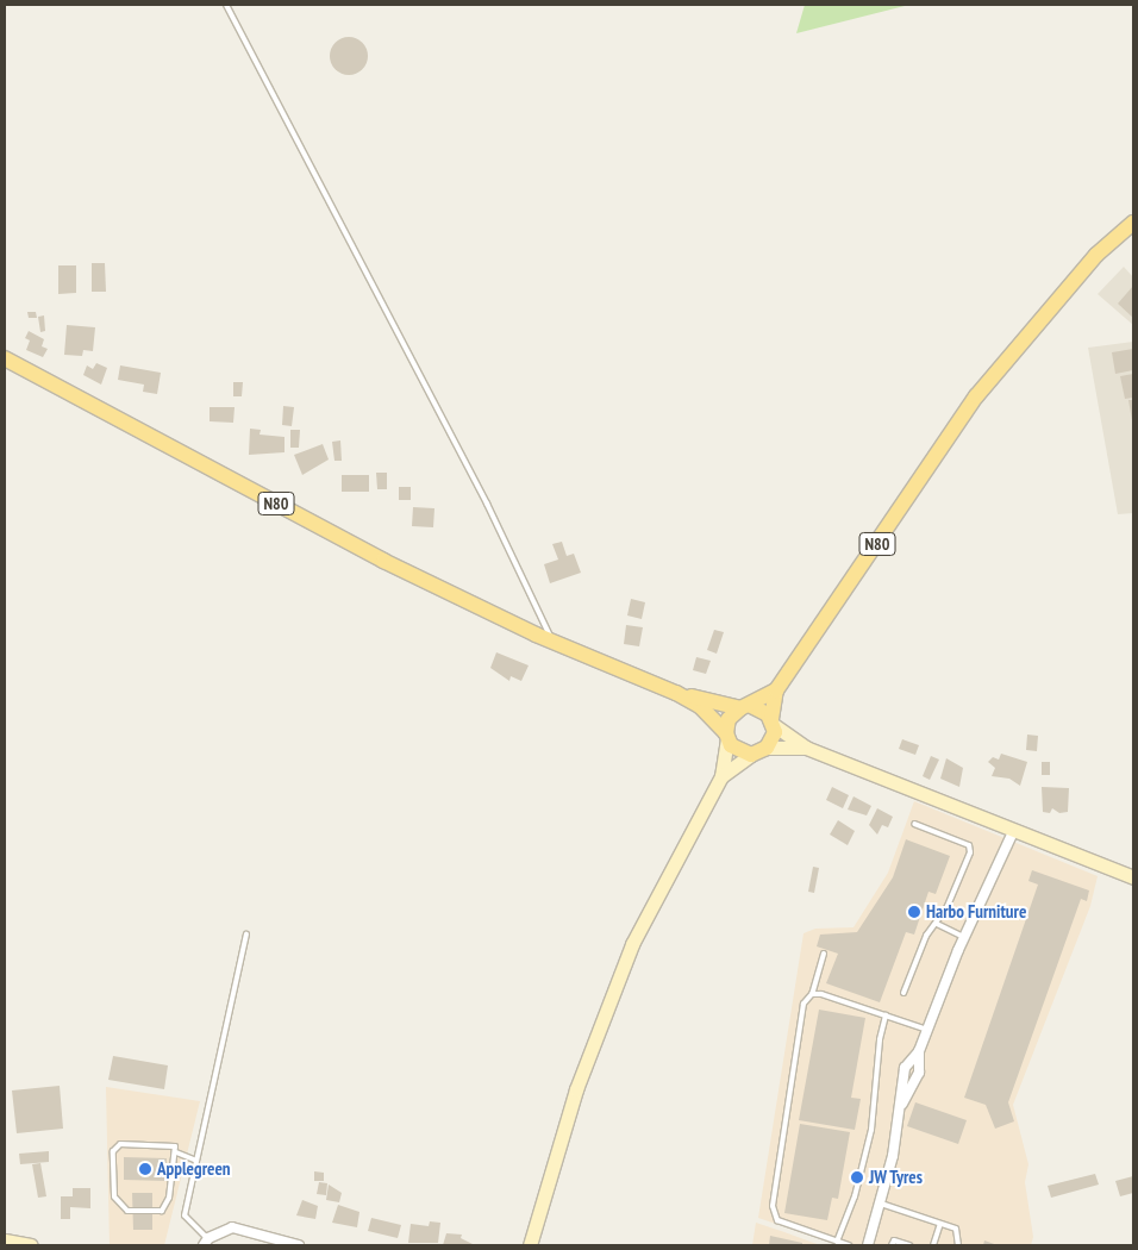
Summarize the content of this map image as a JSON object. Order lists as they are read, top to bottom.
{
  "streets": {
    "main road": ["N80"]
  },
  "places": ["Harbo Furniture", "Applegreen", "JW Tyres"]
}
